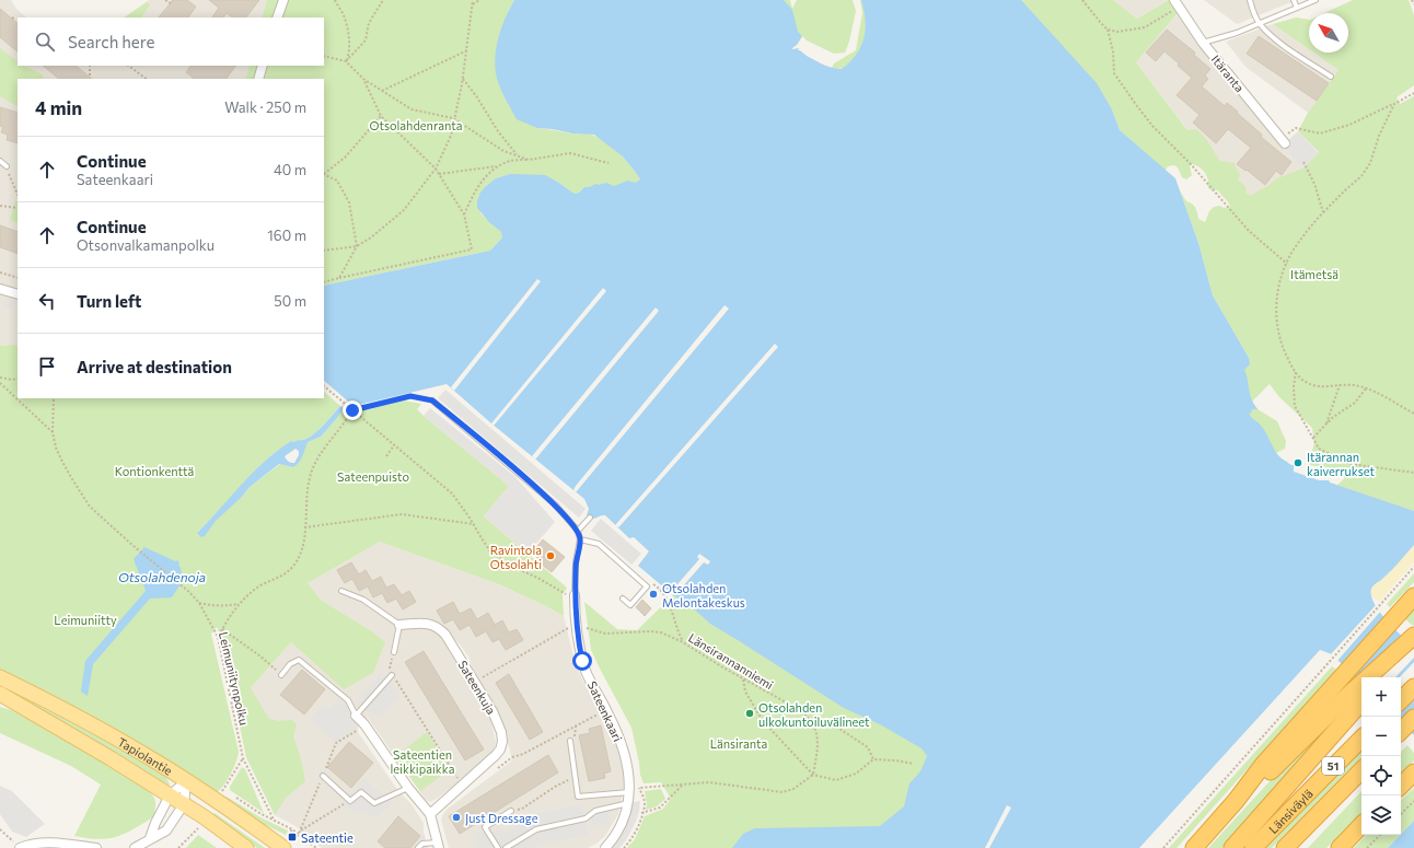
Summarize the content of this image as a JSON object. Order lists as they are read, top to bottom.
{
  "streets": {
    "highway": ["51", "Länsiväylä"],
    "main road": ["Tapiolantie"],
    "street": ["Itäranta", "Sateenkuja", "Sateenkaari"],
    "path": ["Länsirannanniemi", "Leimuniitynpolku"]
  },
  "water": ["Otsolahdenoja"],
  "parks": [
    "Otsolahdenranta",
    "Itämetsä",
    "Kontionkenttä",
    "Sateenpuisto",
    "Leimuniitty",
    "Länsiranta",
    "Sateentien leikkipaikka"
  ],
  "places": {
    "other": [
      "Itärannan kaiverrukset",
      "Ravintola Otsolahti",
      "Otsolahden Melontakeskus",
      "Otsolahden ulkokuntoiluvälineet",
      "Just Dressage"
    ],
    "transit": ["Sateentie"]
  },
  "north": "top left",
  "page": {
    "search": "Search here",
    "heading": ["4 min", "Walk · 250 m"],
    "list": [
      ["Continue", "Sateenkaari", "40 m"],
      ["Continue", "Otsonvalkamanpolku", "160 m"],
      ["Turn left", "50 m"],
      "Arrive at destination"
    ],
    "map_buttons": ["+", "−"]
  }
}
